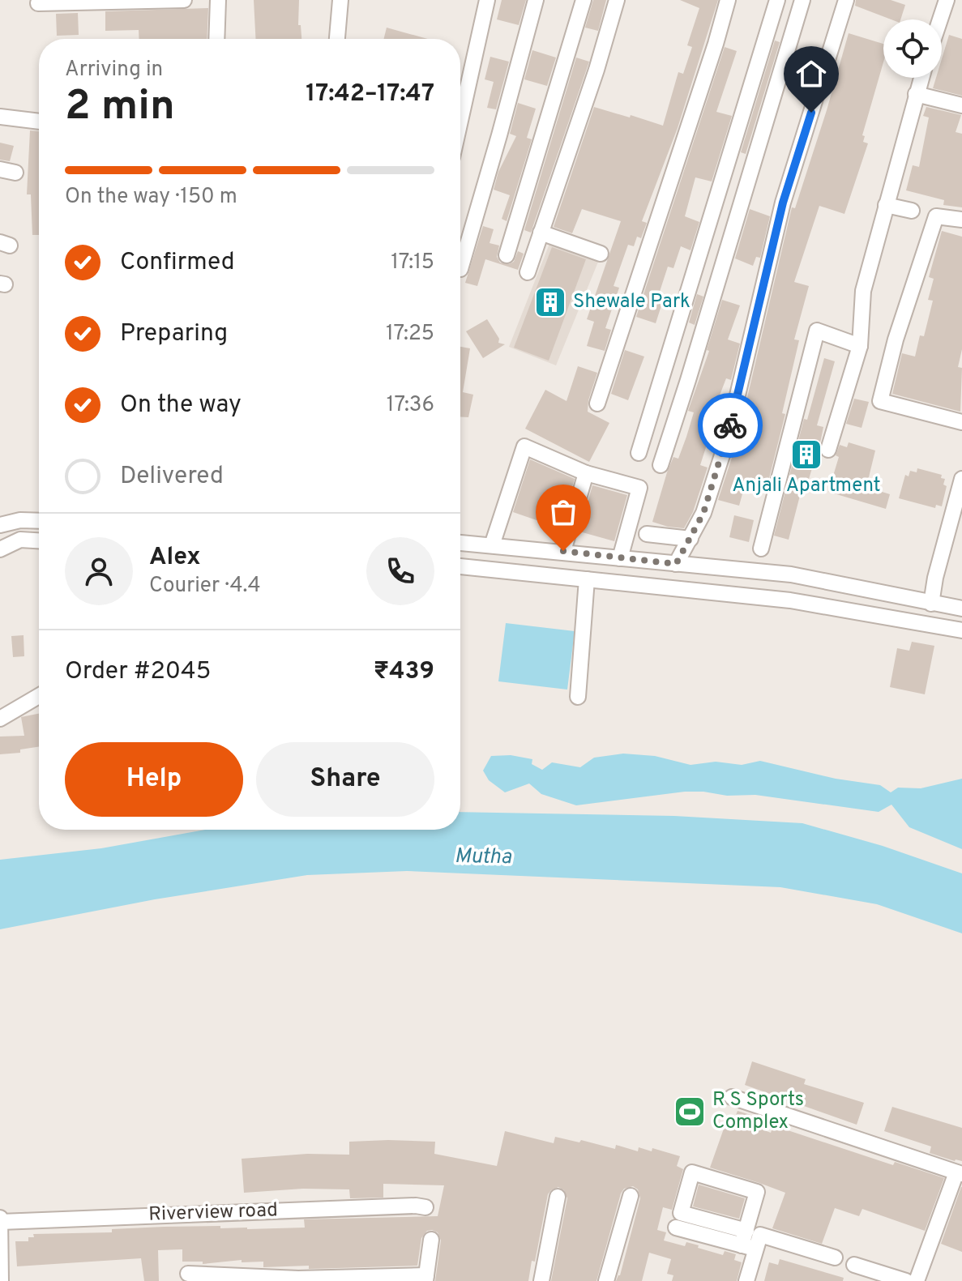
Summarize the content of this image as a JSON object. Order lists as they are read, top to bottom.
{
  "streets": {
    "street": ["Riverview road"]
  },
  "water": ["Mutha"],
  "places": {
    "building": ["Shewale Park", "Anjali Apartment"],
    "sports": ["R S Sports Complex"]
  },
  "page": {
    "heading": ["2 min", "Arriving in", "17:42–17:47"],
    "panel": [
      "Alex",
      "Courier · 4.4",
      "Order #2045",
      "₹439"
    ],
    "bar": "On the way · 150 m",
    "list": [
      ["Confirmed", "17:15"],
      ["Preparing", "17:25"],
      ["On the way", "17:36"],
      "Delivered"
    ],
    "buttons": ["Help", "Share"]
  }
}
